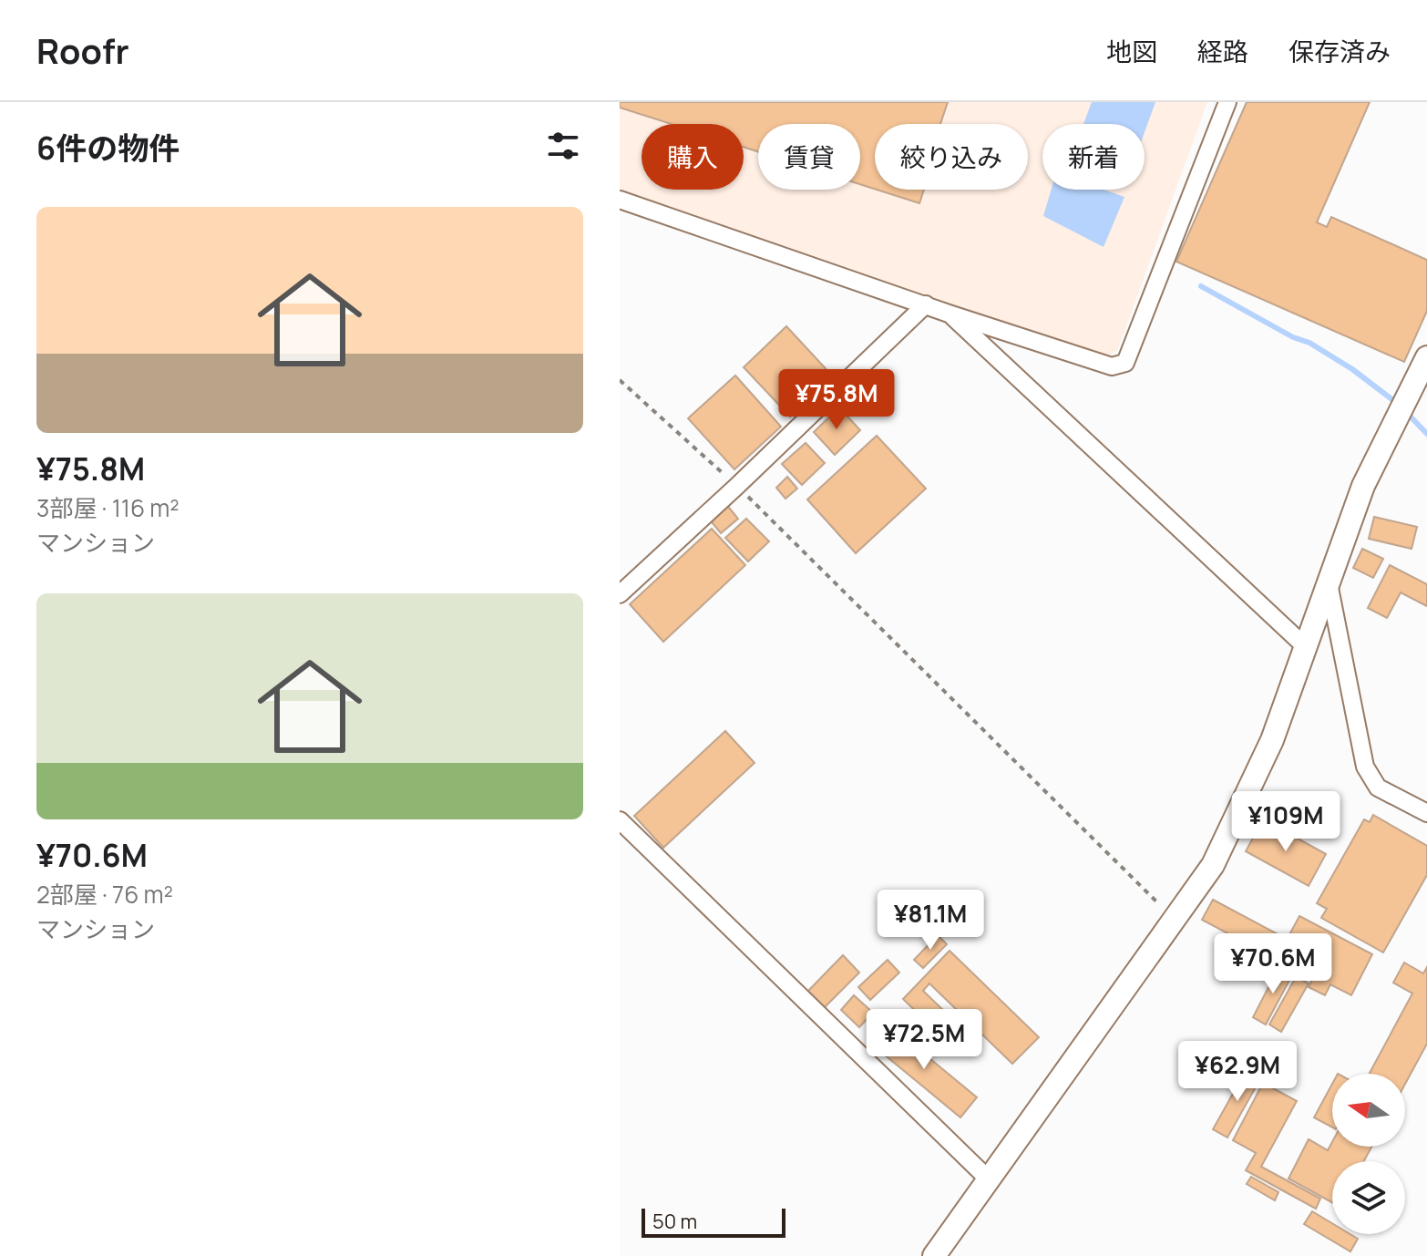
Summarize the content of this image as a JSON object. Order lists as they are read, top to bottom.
{
  "scale_bar": "50 m",
  "north": "left",
  "page": {
    "header": "Roofr",
    "nav": ["地図", "経路", "保存済み"],
    "heading": "6件の物件",
    "chip": [
      "購入",
      "賃貸",
      "絞り込み",
      "新着"
    ],
    "list": [
      {
        "name": "¥75.8M",
        "note": "3部屋 · 116 m² · マンション"
      },
      {
        "name": "¥70.6M",
        "note": "2部屋 · 76 m² · マンション"
      }
    ],
    "price": [
      "¥75.8M",
      "¥109M",
      "¥81.1M",
      "¥70.6M",
      "¥72.5M",
      "¥62.9M"
    ],
    "scale": "50 m"
  }
}
